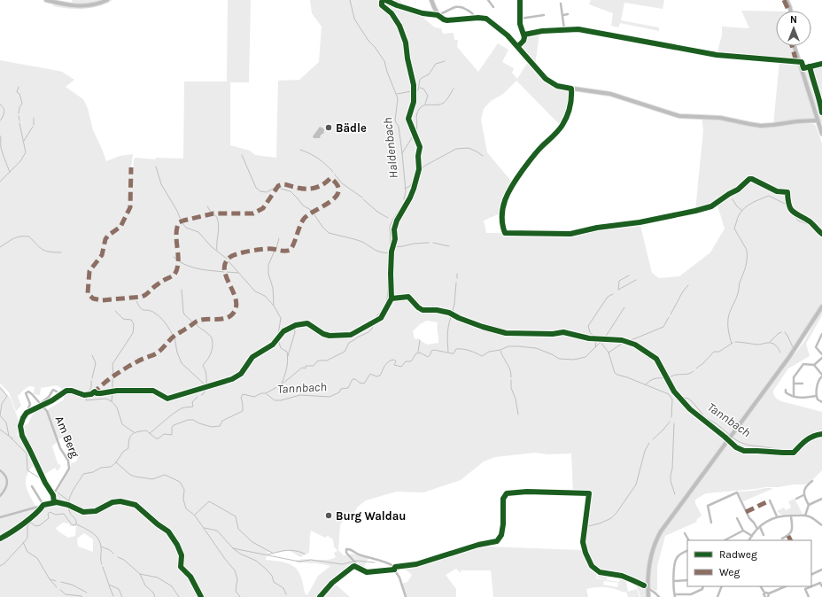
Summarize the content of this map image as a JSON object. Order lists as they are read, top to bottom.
{
  "streets": {
    "street": ["Am Berg"]
  },
  "water": ["Haldenbach", "Tannbach"],
  "places": ["Bädle", "Burg Waldau"],
  "legend": ["Radweg", "Weg"],
  "north": "top"
}
